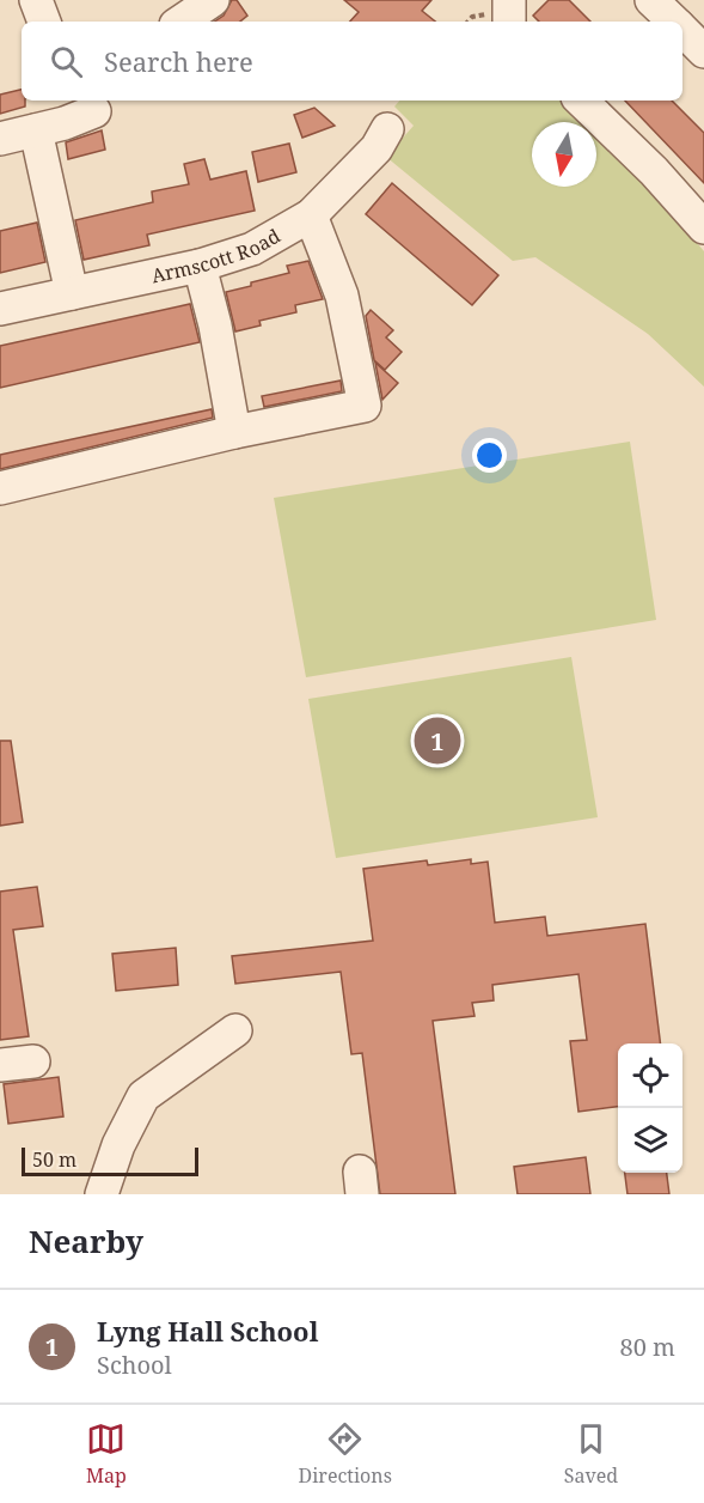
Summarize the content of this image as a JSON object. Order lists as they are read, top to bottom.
{
  "streets": {
    "street": ["Armscott Road"]
  },
  "scale_bar": "50 m",
  "north": "bottom",
  "page": {
    "search": "Search here",
    "pins": "1",
    "scale": "50 m",
    "heading": "Nearby",
    "list": [
      {
        "mark": "1",
        "name": "Lyng Hall School",
        "note": "School",
        "value": "80 m"
      }
    ],
    "nav": ["Map", "Directions", "Saved"]
  }
}
